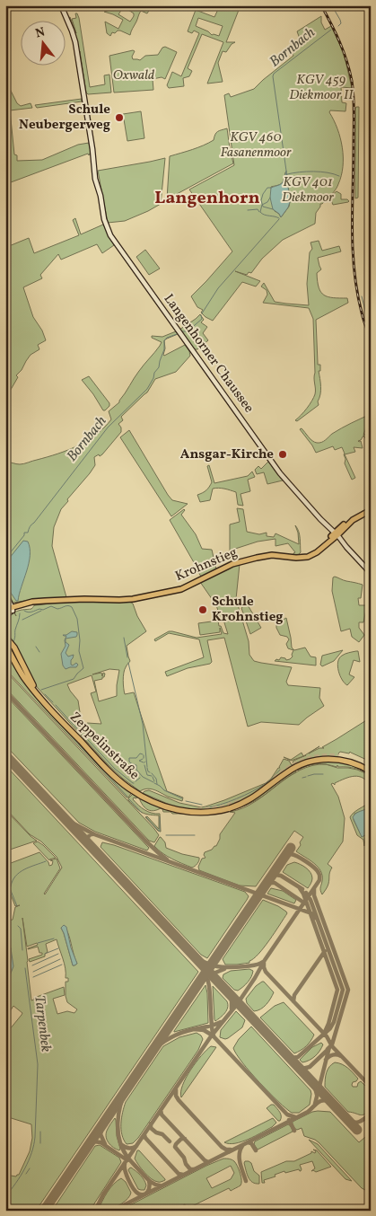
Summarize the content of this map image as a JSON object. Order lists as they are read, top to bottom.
{
  "streets": {
    "highway": ["Zeppelinstraße"],
    "main road": ["Langenhorner Chaussee", "Krohnstieg"]
  },
  "crossings": [
    ["Langenhorner Chaussee", "Krohnstieg"]
  ],
  "districts": ["Langenhorn"],
  "water": ["Bornbach", "Tarpenbek"],
  "parks": [
    "Oxwald",
    "KGV 459 Diekmoor II",
    "KGV 460 Fasanenmoor",
    "KGV 401 Diekmoor"
  ],
  "places": ["Schule Neubergerweg", "Ansgar-Kirche", "Schule Krohnstieg"],
  "north": "top"
}
